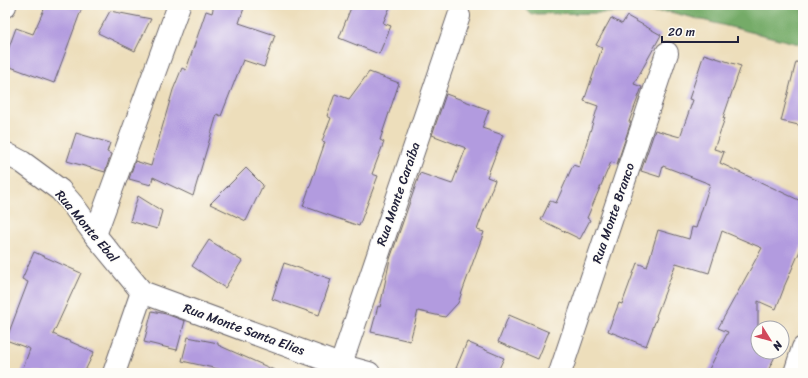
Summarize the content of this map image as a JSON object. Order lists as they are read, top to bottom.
{
  "streets": {
    "street": [
      "Rua Monte Caraíba",
      "Rua Monte Branco",
      "Rua Monte Ebal",
      "Rua Monte Santa Elias"
    ]
  },
  "crossings": [
    ["Rua Monte Caraíba", "Rua Monte Santa Elias"],
    ["Rua Monte Ebal", "Rua Monte Santa Elias"]
  ],
  "scale_bar": "20 m",
  "north": "bottom right"
}
